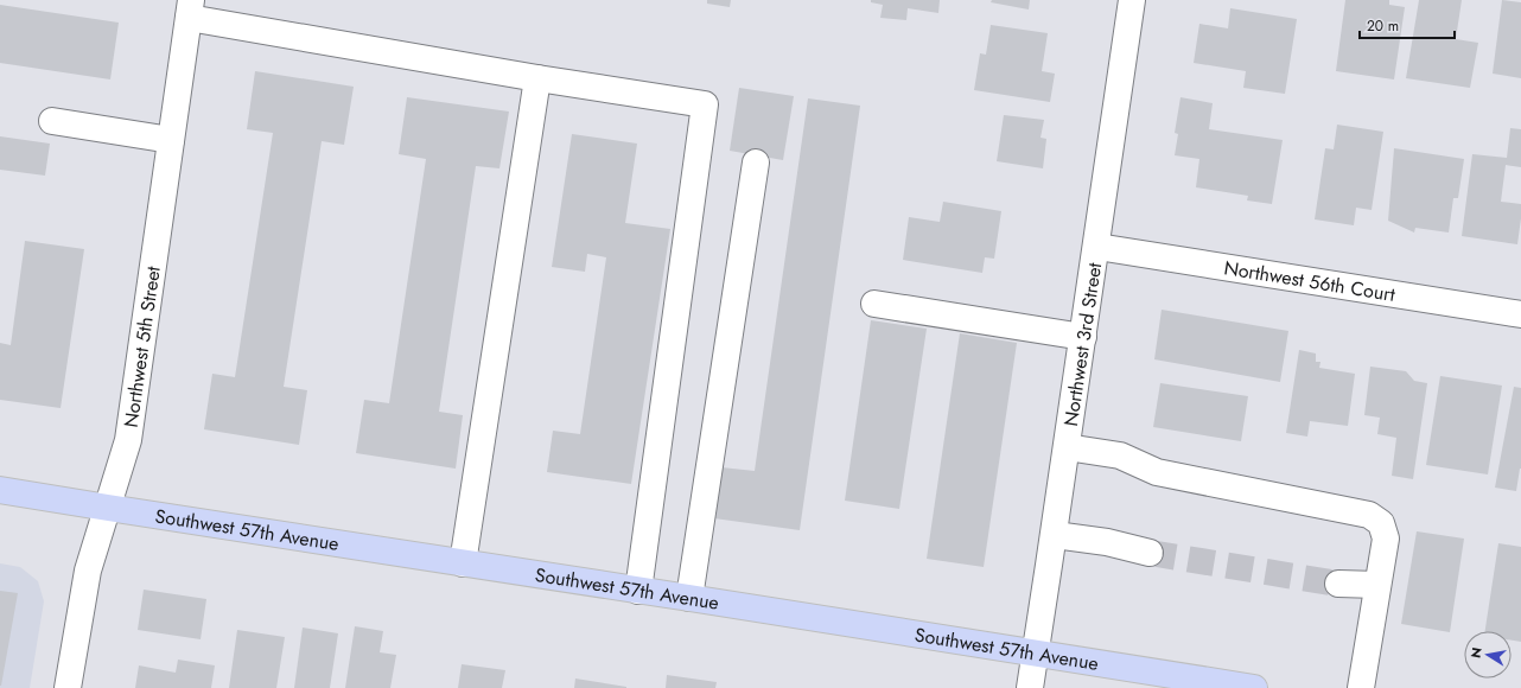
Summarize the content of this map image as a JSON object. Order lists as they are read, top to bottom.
{
  "streets": {
    "main road": ["Southwest 57th Avenue"],
    "street": ["Northwest 56th Court", "Northwest 3rd Street", "Northwest 5th Street"]
  },
  "crossings": [
    ["Northwest 56th Court", "Northwest 3rd Street"],
    ["Northwest 3rd Street", "Southwest 57th Avenue"],
    ["Northwest 5th Street", "Southwest 57th Avenue"]
  ],
  "scale_bar": "20 m",
  "north": "left"
}
